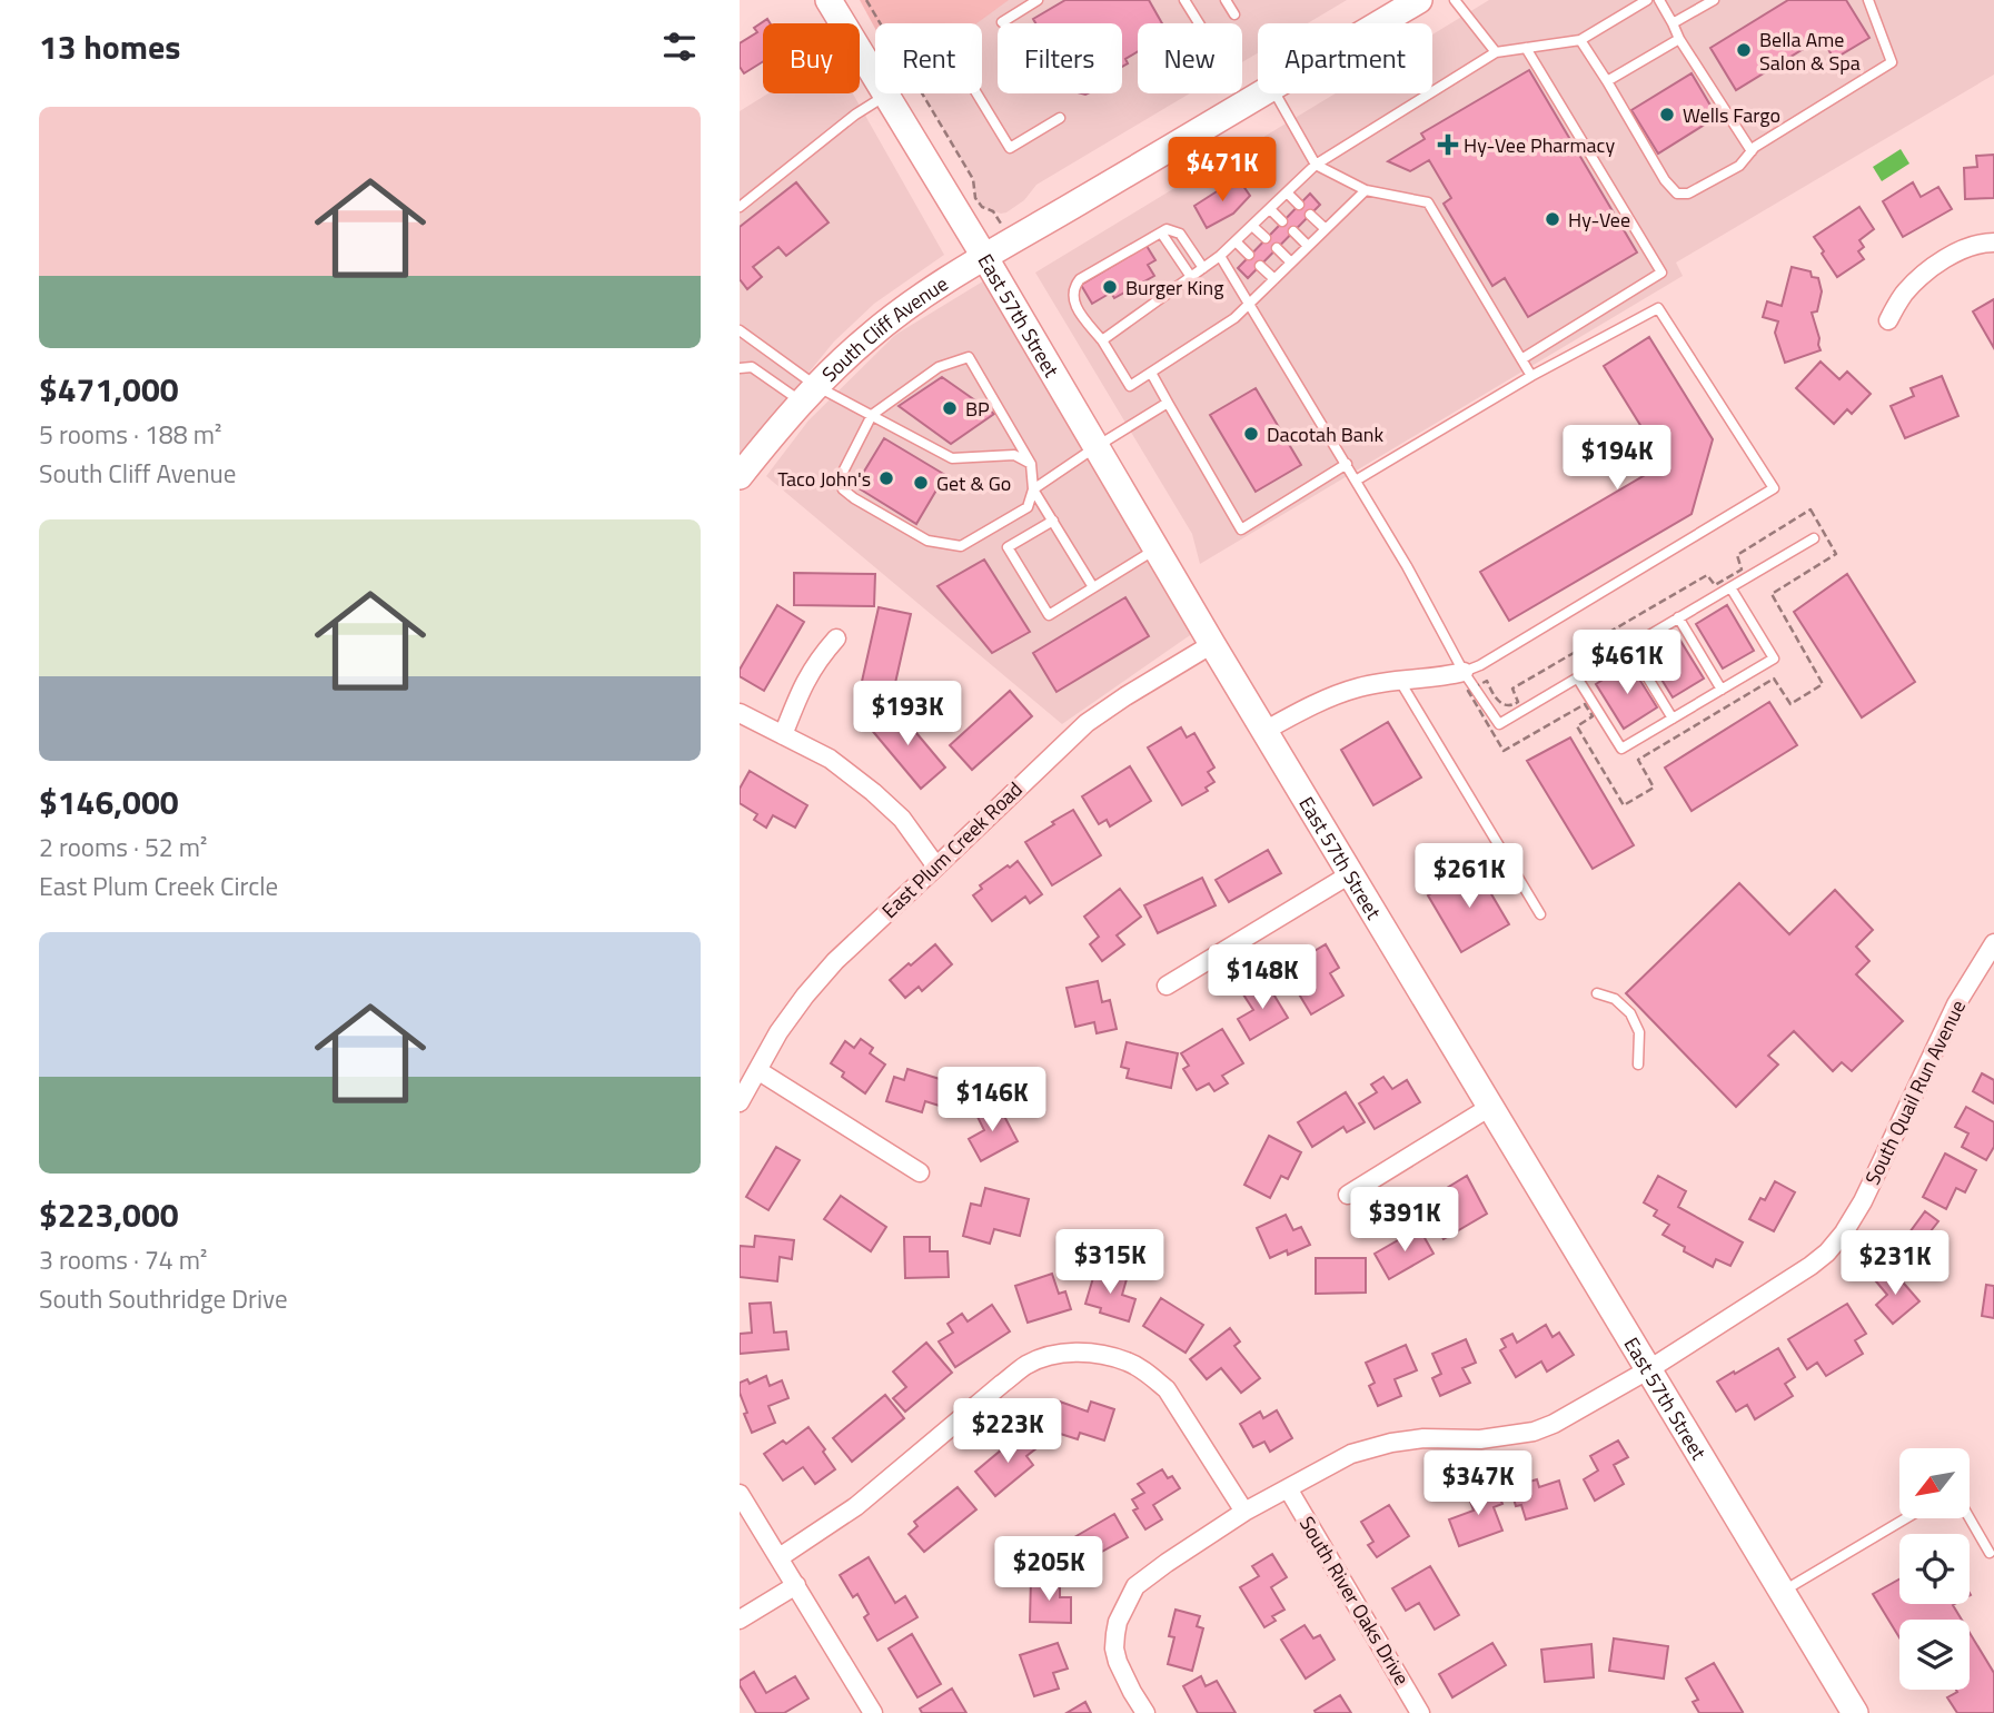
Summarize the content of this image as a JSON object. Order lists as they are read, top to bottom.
{
  "streets": {
    "main road": ["East 57th Street", "South Cliff Avenue"],
    "street": ["East Plum Creek Road", "South Quail Run Avenue", "South River Oaks Drive"]
  },
  "crossings": [
    ["East 57th Street", "South Cliff Avenue"],
    ["East 57th Street", "East Plum Creek Road"],
    ["East 57th Street", "South Quail Run Avenue"],
    ["South Quail Run Avenue", "South River Oaks Drive"]
  ],
  "places": {
    "other": [
      "Bella Ame Salon & Spa",
      "Wells Fargo",
      "Hy-Vee",
      "Burger King",
      "BP",
      "Dacotah Bank",
      "Taco John's",
      "Get & Go"
    ],
    "health": ["Hy-Vee Pharmacy"]
  },
  "north": "bottom left",
  "page": {
    "heading": "13 homes",
    "chip": [
      "Buy",
      "Rent",
      "Filters",
      "New",
      "Apartment"
    ],
    "list": [
      {
        "name": "$471,000",
        "note": "5 rooms · 188 m² · South Cliff Avenue"
      },
      {
        "name": "$146,000",
        "note": "2 rooms · 52 m² · East Plum Creek Circle"
      },
      {
        "name": "$223,000",
        "note": "3 rooms · 74 m² · South Southridge Drive"
      }
    ],
    "price": [
      "$471K",
      "$194K",
      "$461K",
      "$193K",
      "$261K",
      "$148K",
      "$146K",
      "$391K",
      "$315K",
      "$231K",
      "$223K",
      "$347K",
      "$205K"
    ]
  }
}
